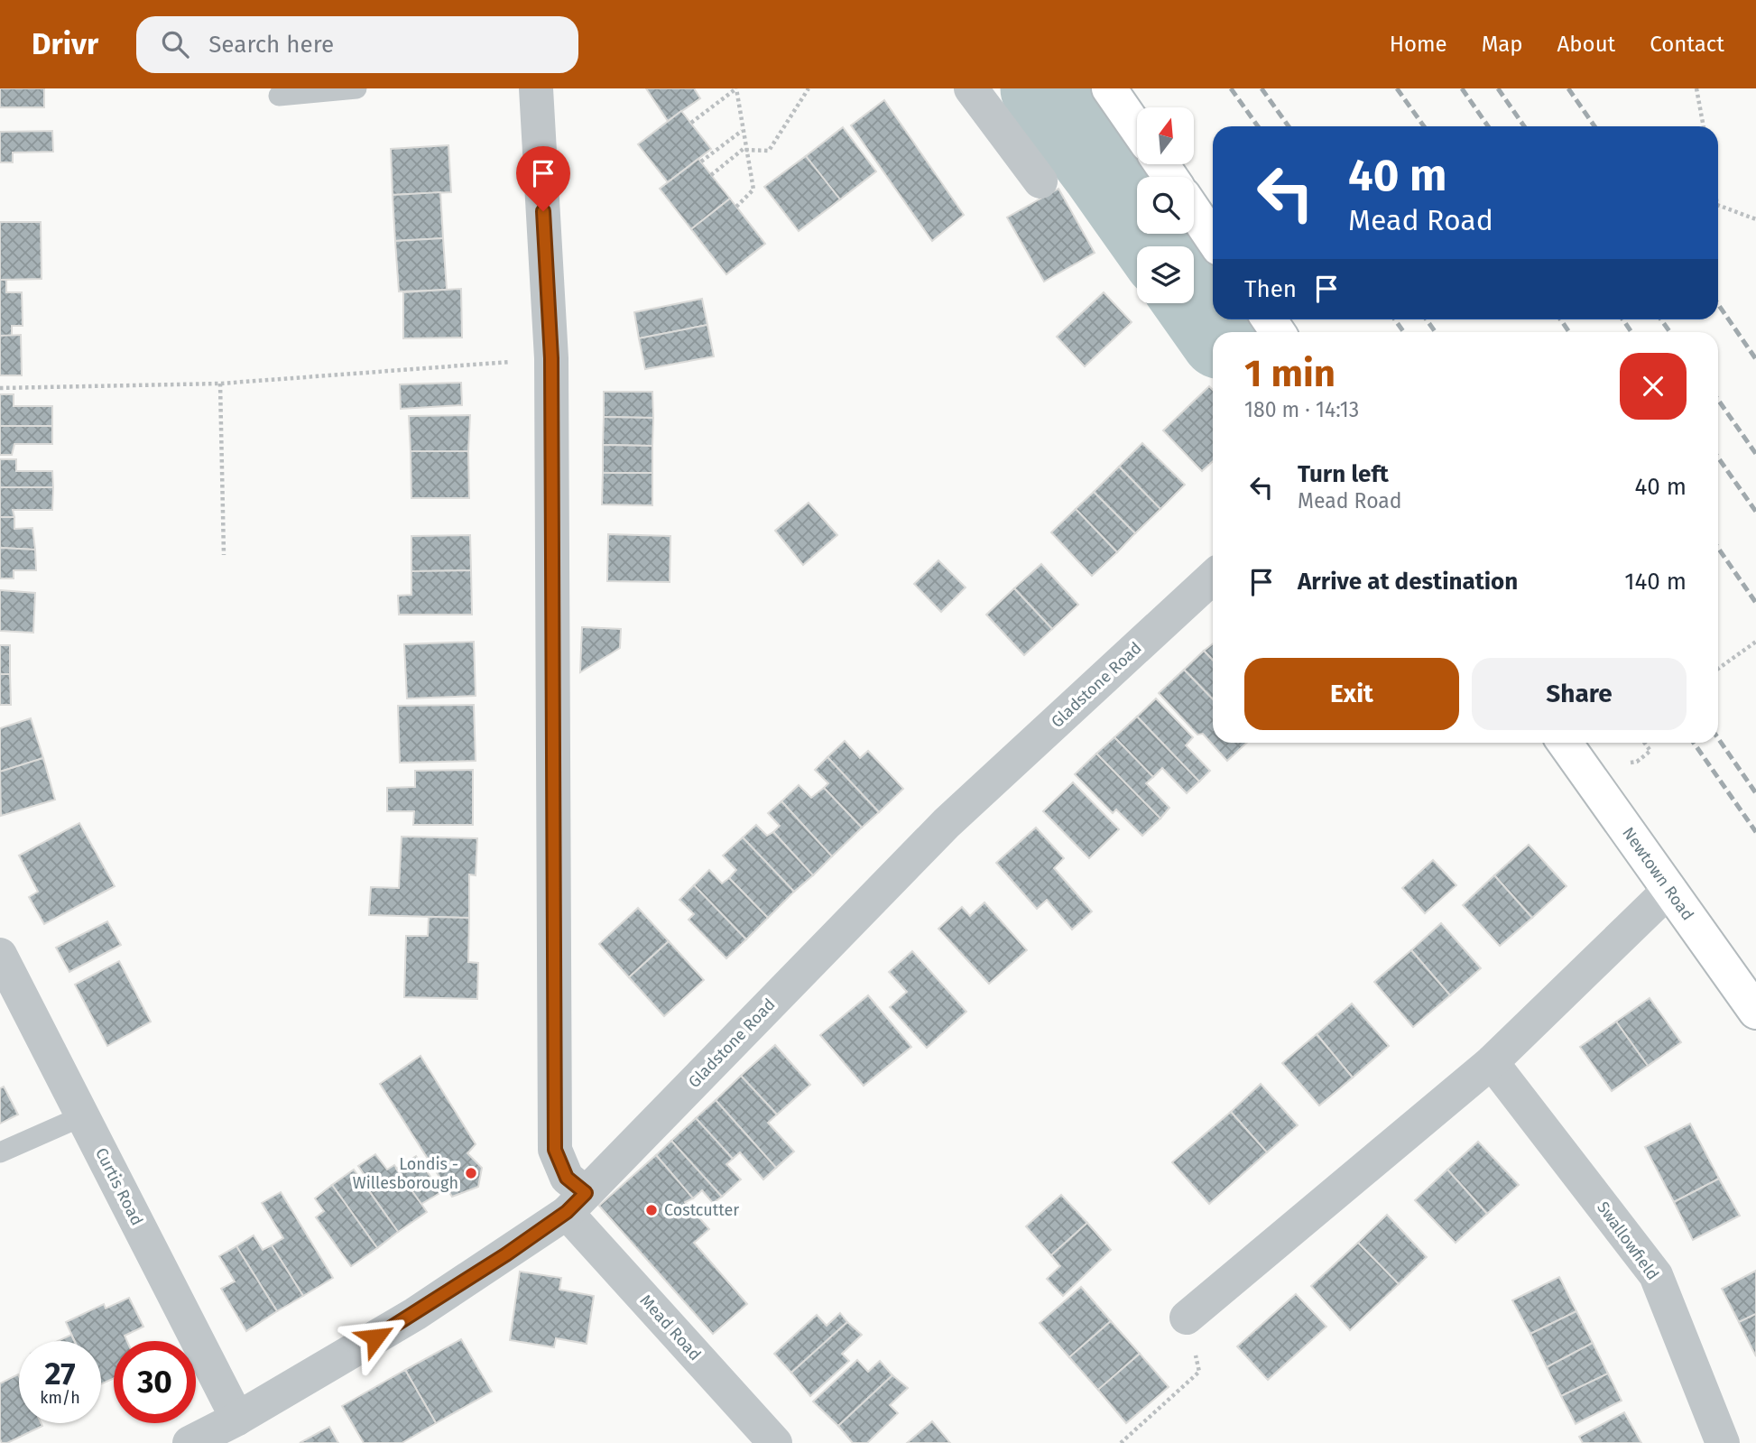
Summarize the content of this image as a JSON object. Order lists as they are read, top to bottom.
{
  "streets": {
    "street": [
      "Gladstone Road",
      "Newtown Road",
      "Curtis Road",
      "Swallowfield",
      "Mead Road"
    ]
  },
  "crossings": [
    ["Gladstone Road", "Curtis Road"],
    ["Gladstone Road", "Mead Road"]
  ],
  "places": ["Londis - Willesborough", "Costcutter"],
  "north": "top",
  "page": {
    "header": "Drivr",
    "search": "Search here",
    "nav": [
      "Home",
      "Map",
      "About",
      "Contact"
    ],
    "turn": ["40 m", "Mead Road"],
    "then": "Then",
    "heading": ["1 min", "180 m · 14:13"],
    "list": [
      {
        "name": "Turn left",
        "note": "Mead Road",
        "value": "40 m"
      },
      {
        "name": "Arrive at destination",
        "value": "140 m"
      }
    ],
    "buttons": ["Exit", "Share"],
    "speed": "27 km/h",
    "limit": "30"
  }
}
